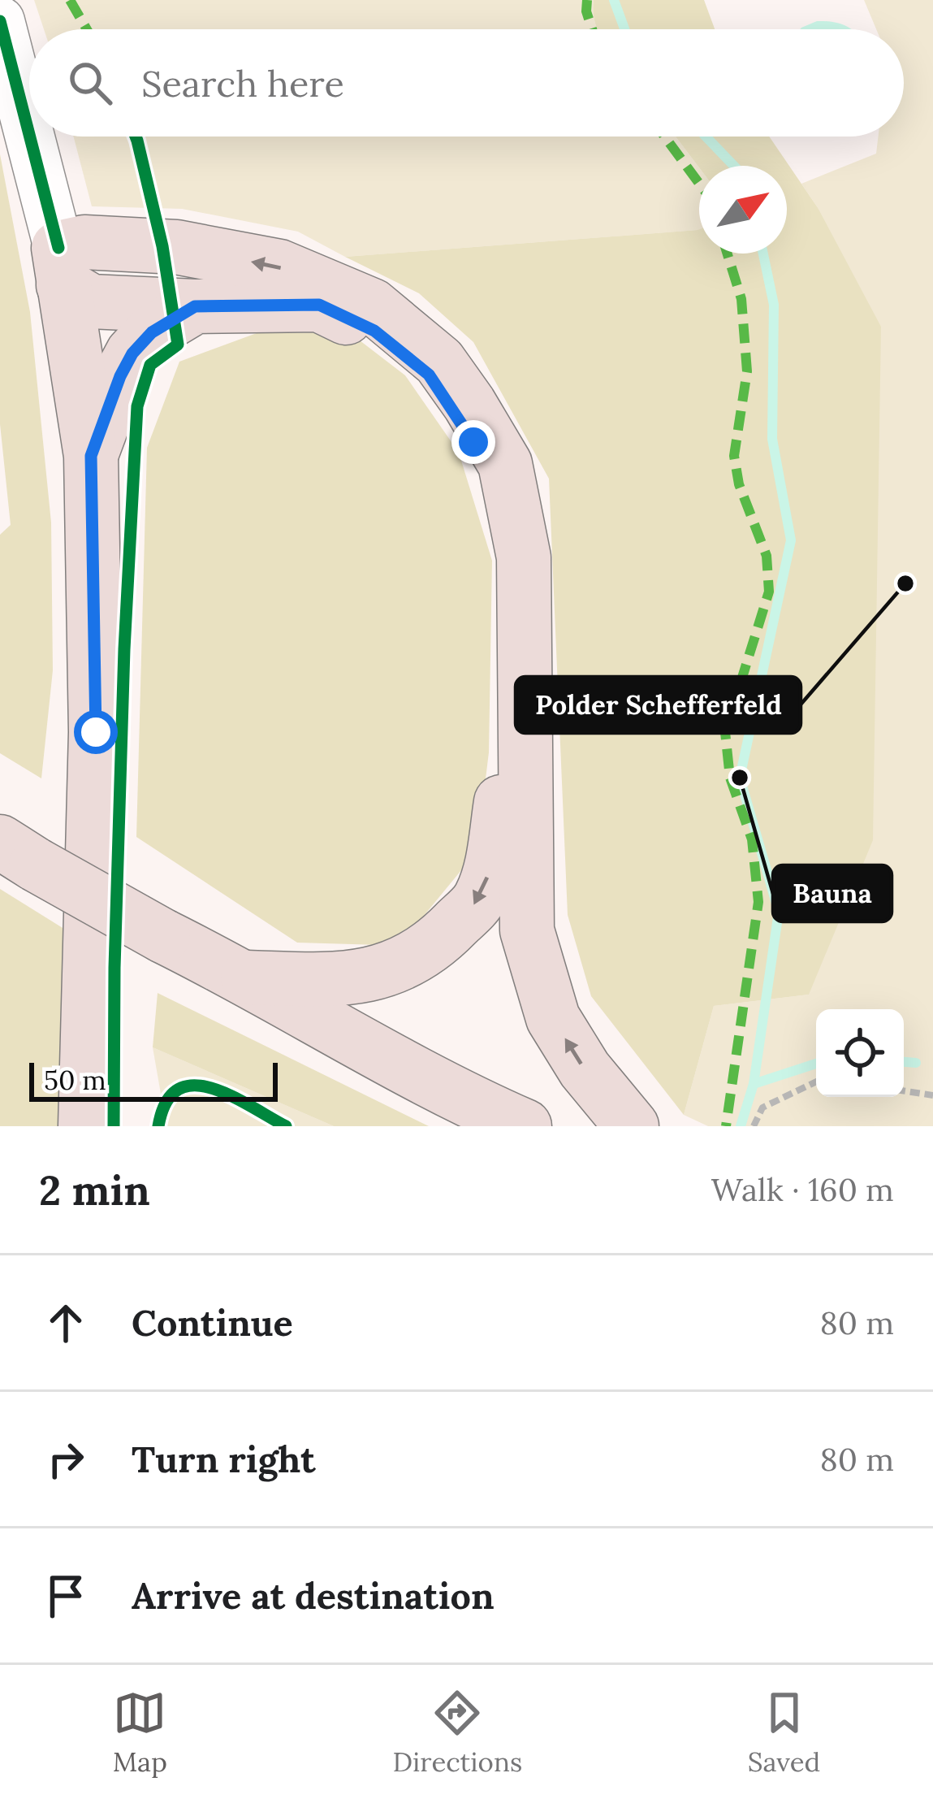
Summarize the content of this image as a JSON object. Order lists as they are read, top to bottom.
{
  "places": ["Polder Schefferfeld", "Bauna"],
  "scale_bar": "50 m",
  "north": "top right",
  "page": {
    "search": "Search here",
    "scale": "50 m",
    "heading": ["2 min", "Walk · 160 m"],
    "list": [
      ["Continue", "80 m"],
      ["Turn right", "80 m"],
      "Arrive at destination"
    ],
    "nav": ["Map", "Directions", "Saved"]
  }
}
